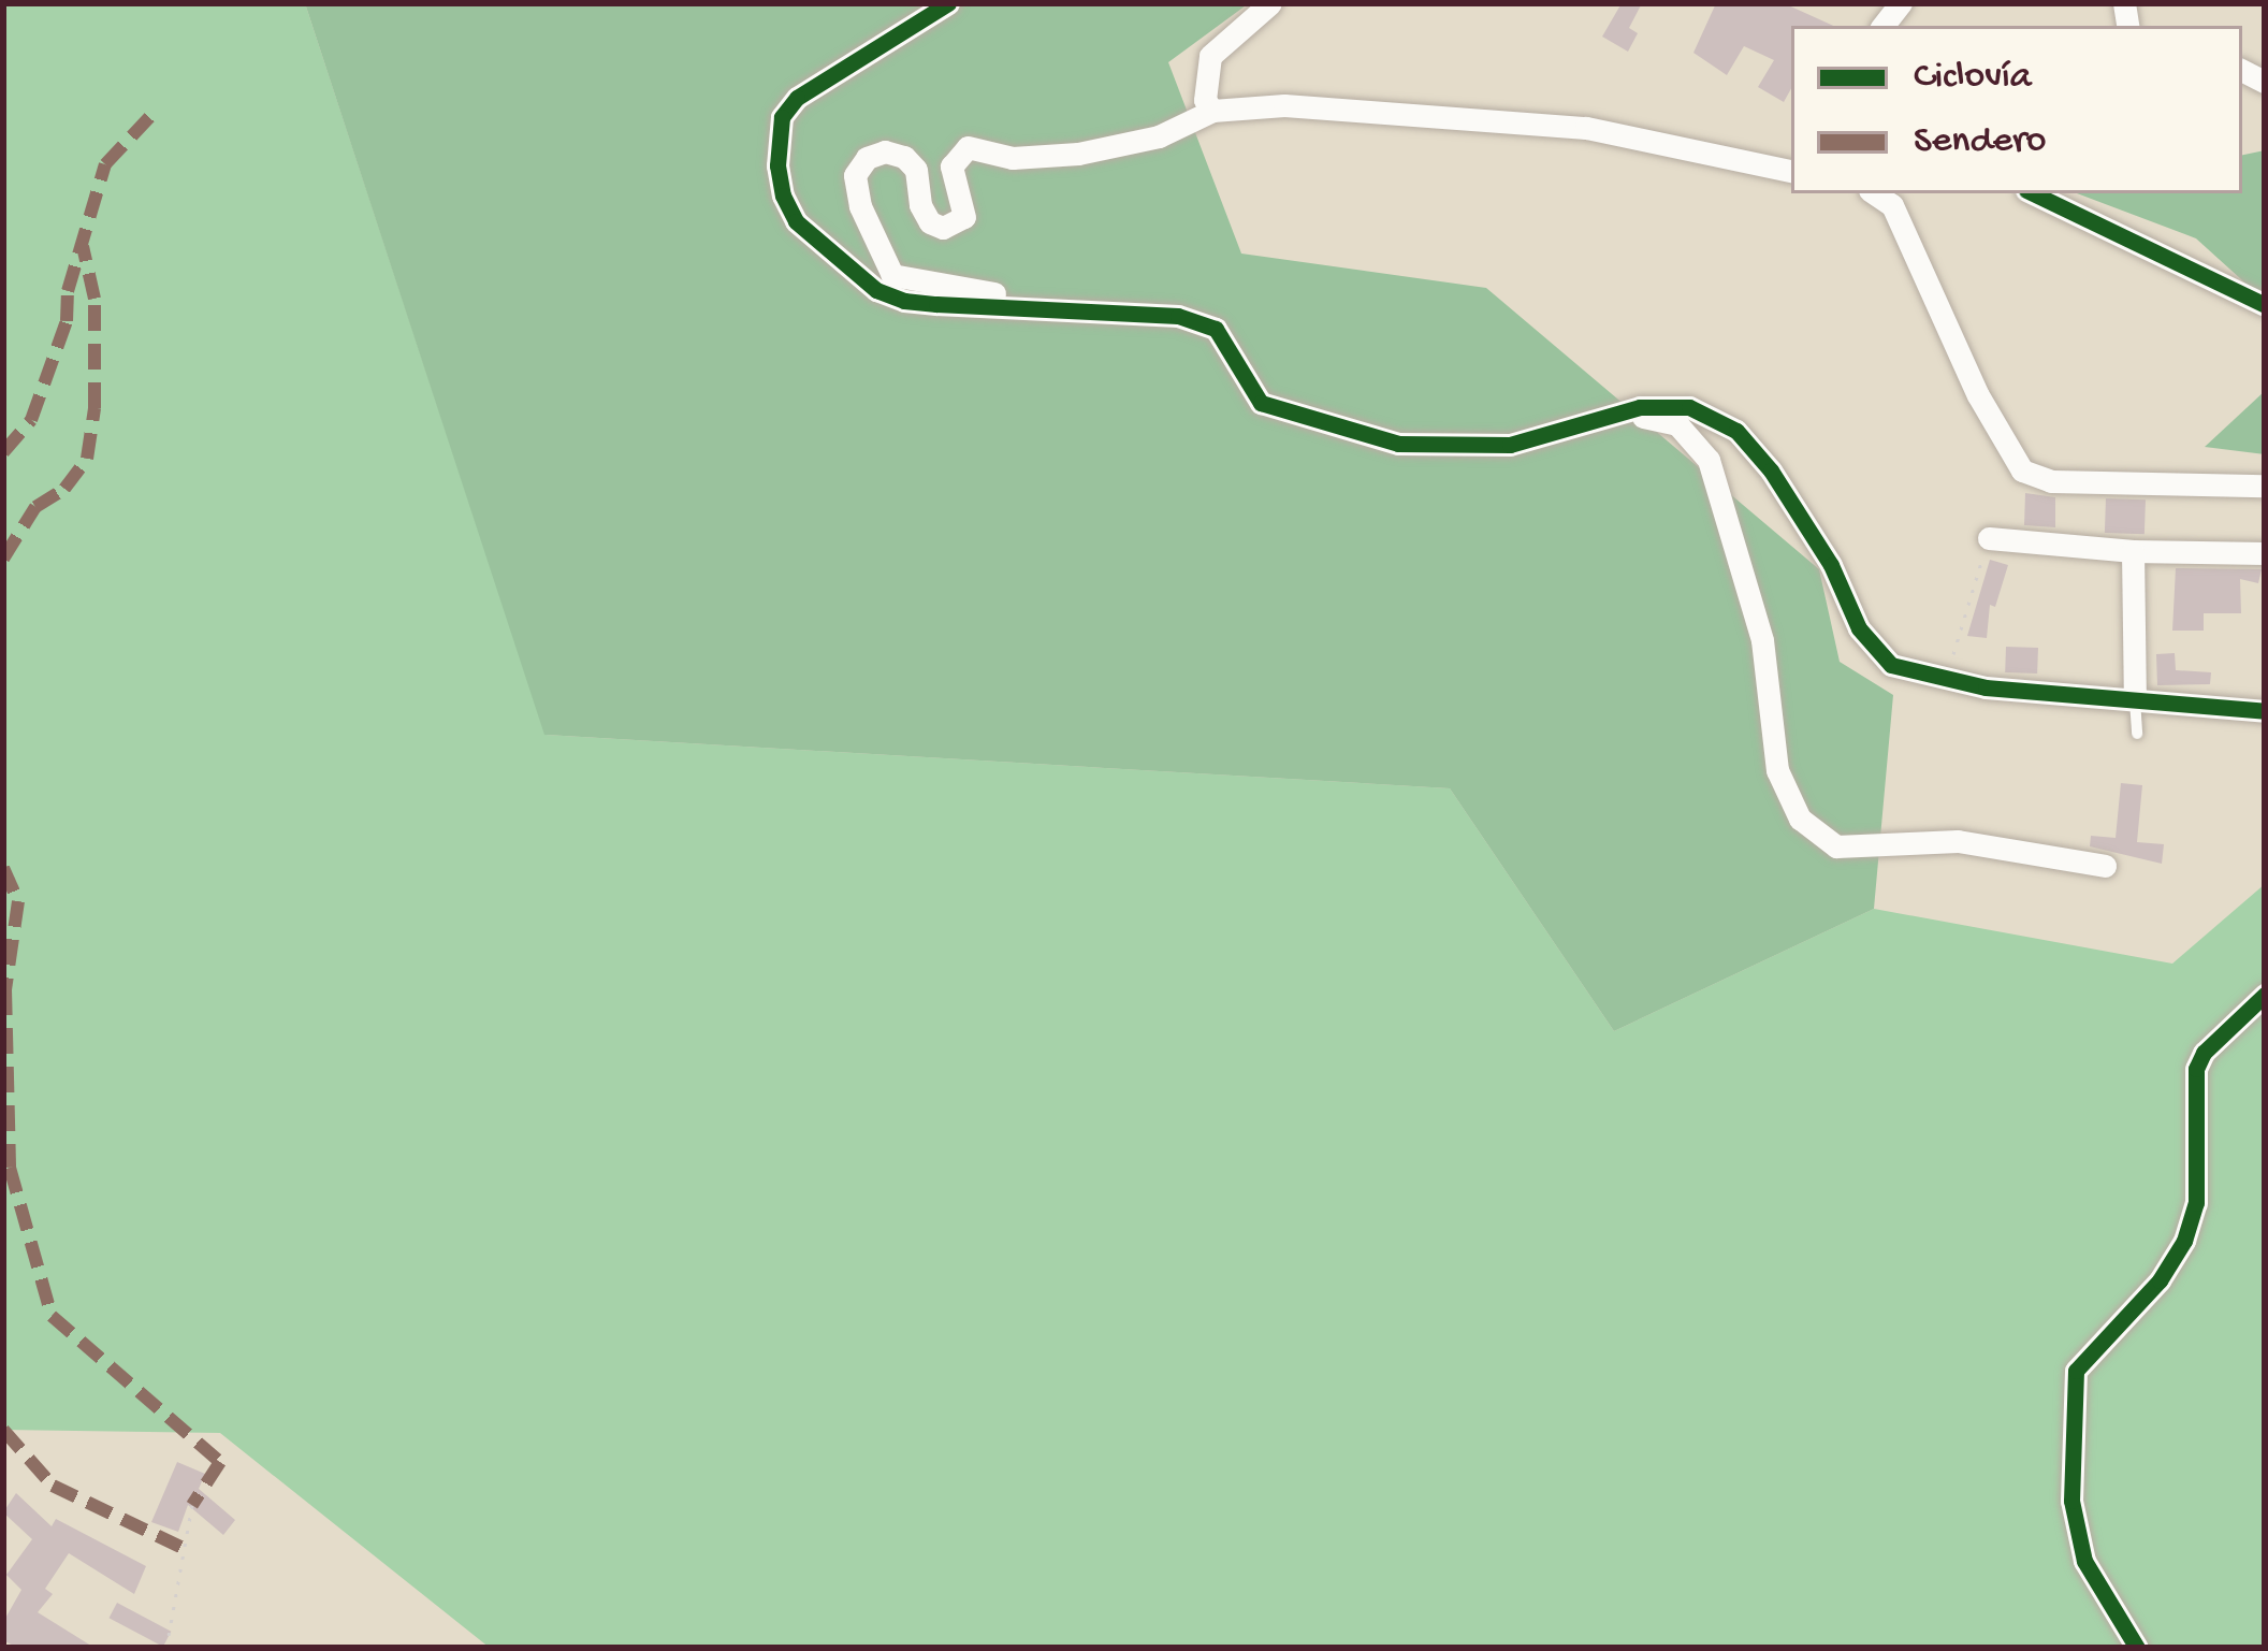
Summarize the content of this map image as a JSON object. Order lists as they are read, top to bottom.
{
  "legend": ["Ciclovía", "Sendero"]
}
